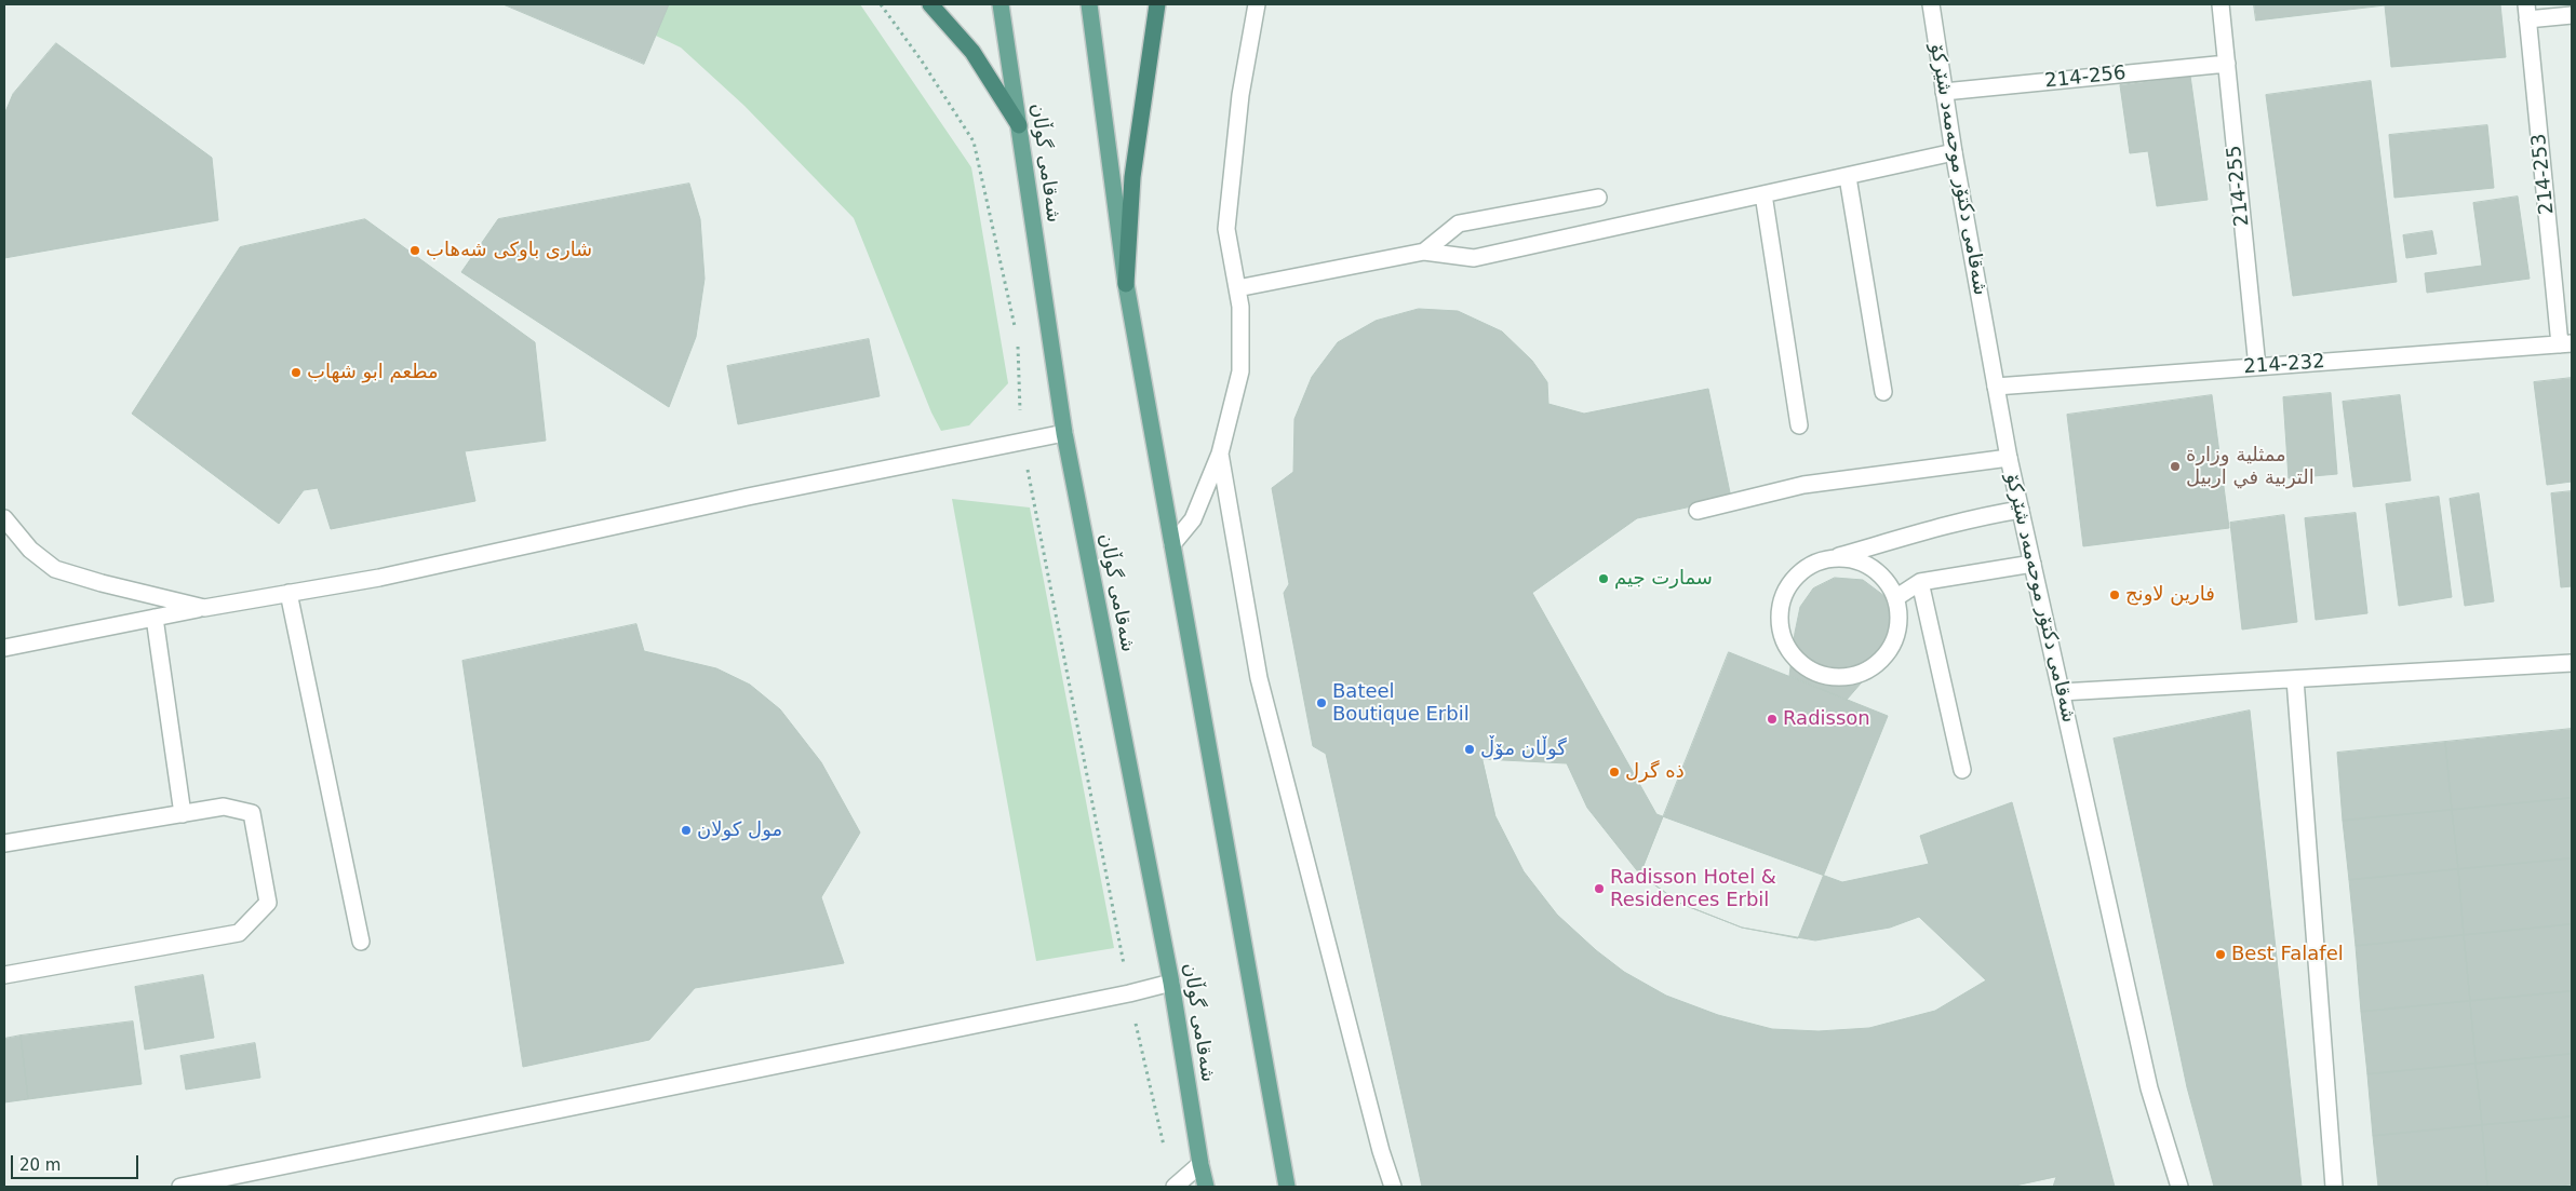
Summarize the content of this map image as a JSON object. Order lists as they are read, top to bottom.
{
  "streets": {
    "main road": ["شەقامی گوڵان"],
    "street": [
      "214-256",
      "شەقامی دکتۆر موحەمەد شێرکۆ",
      "214-253",
      "214-255",
      "214-232"
    ]
  },
  "crossings": [
    ["214-256", "شەقامی دکتۆر موحەمەد شێرکۆ"],
    ["214-256", "214-255"],
    ["شەقامی دکتۆر موحەمەد شێرکۆ", "214-232"],
    ["214-253", "214-232"],
    ["214-255", "214-232"]
  ],
  "places": [
    "شاری باوکی شەھاب",
    "مطعم ابو شهاب",
    "ممثلية وزارة التربية في اربيل",
    "سمارت جیم",
    "فارین لاونج",
    "Bateel Boutique Erbil",
    "Radisson",
    "گوڵان مۆڵ",
    "ذه گرل",
    "مول كولان",
    "Radisson Hotel & Residences Erbil",
    "Best Falafel"
  ],
  "scale_bar": "20 m"
}
